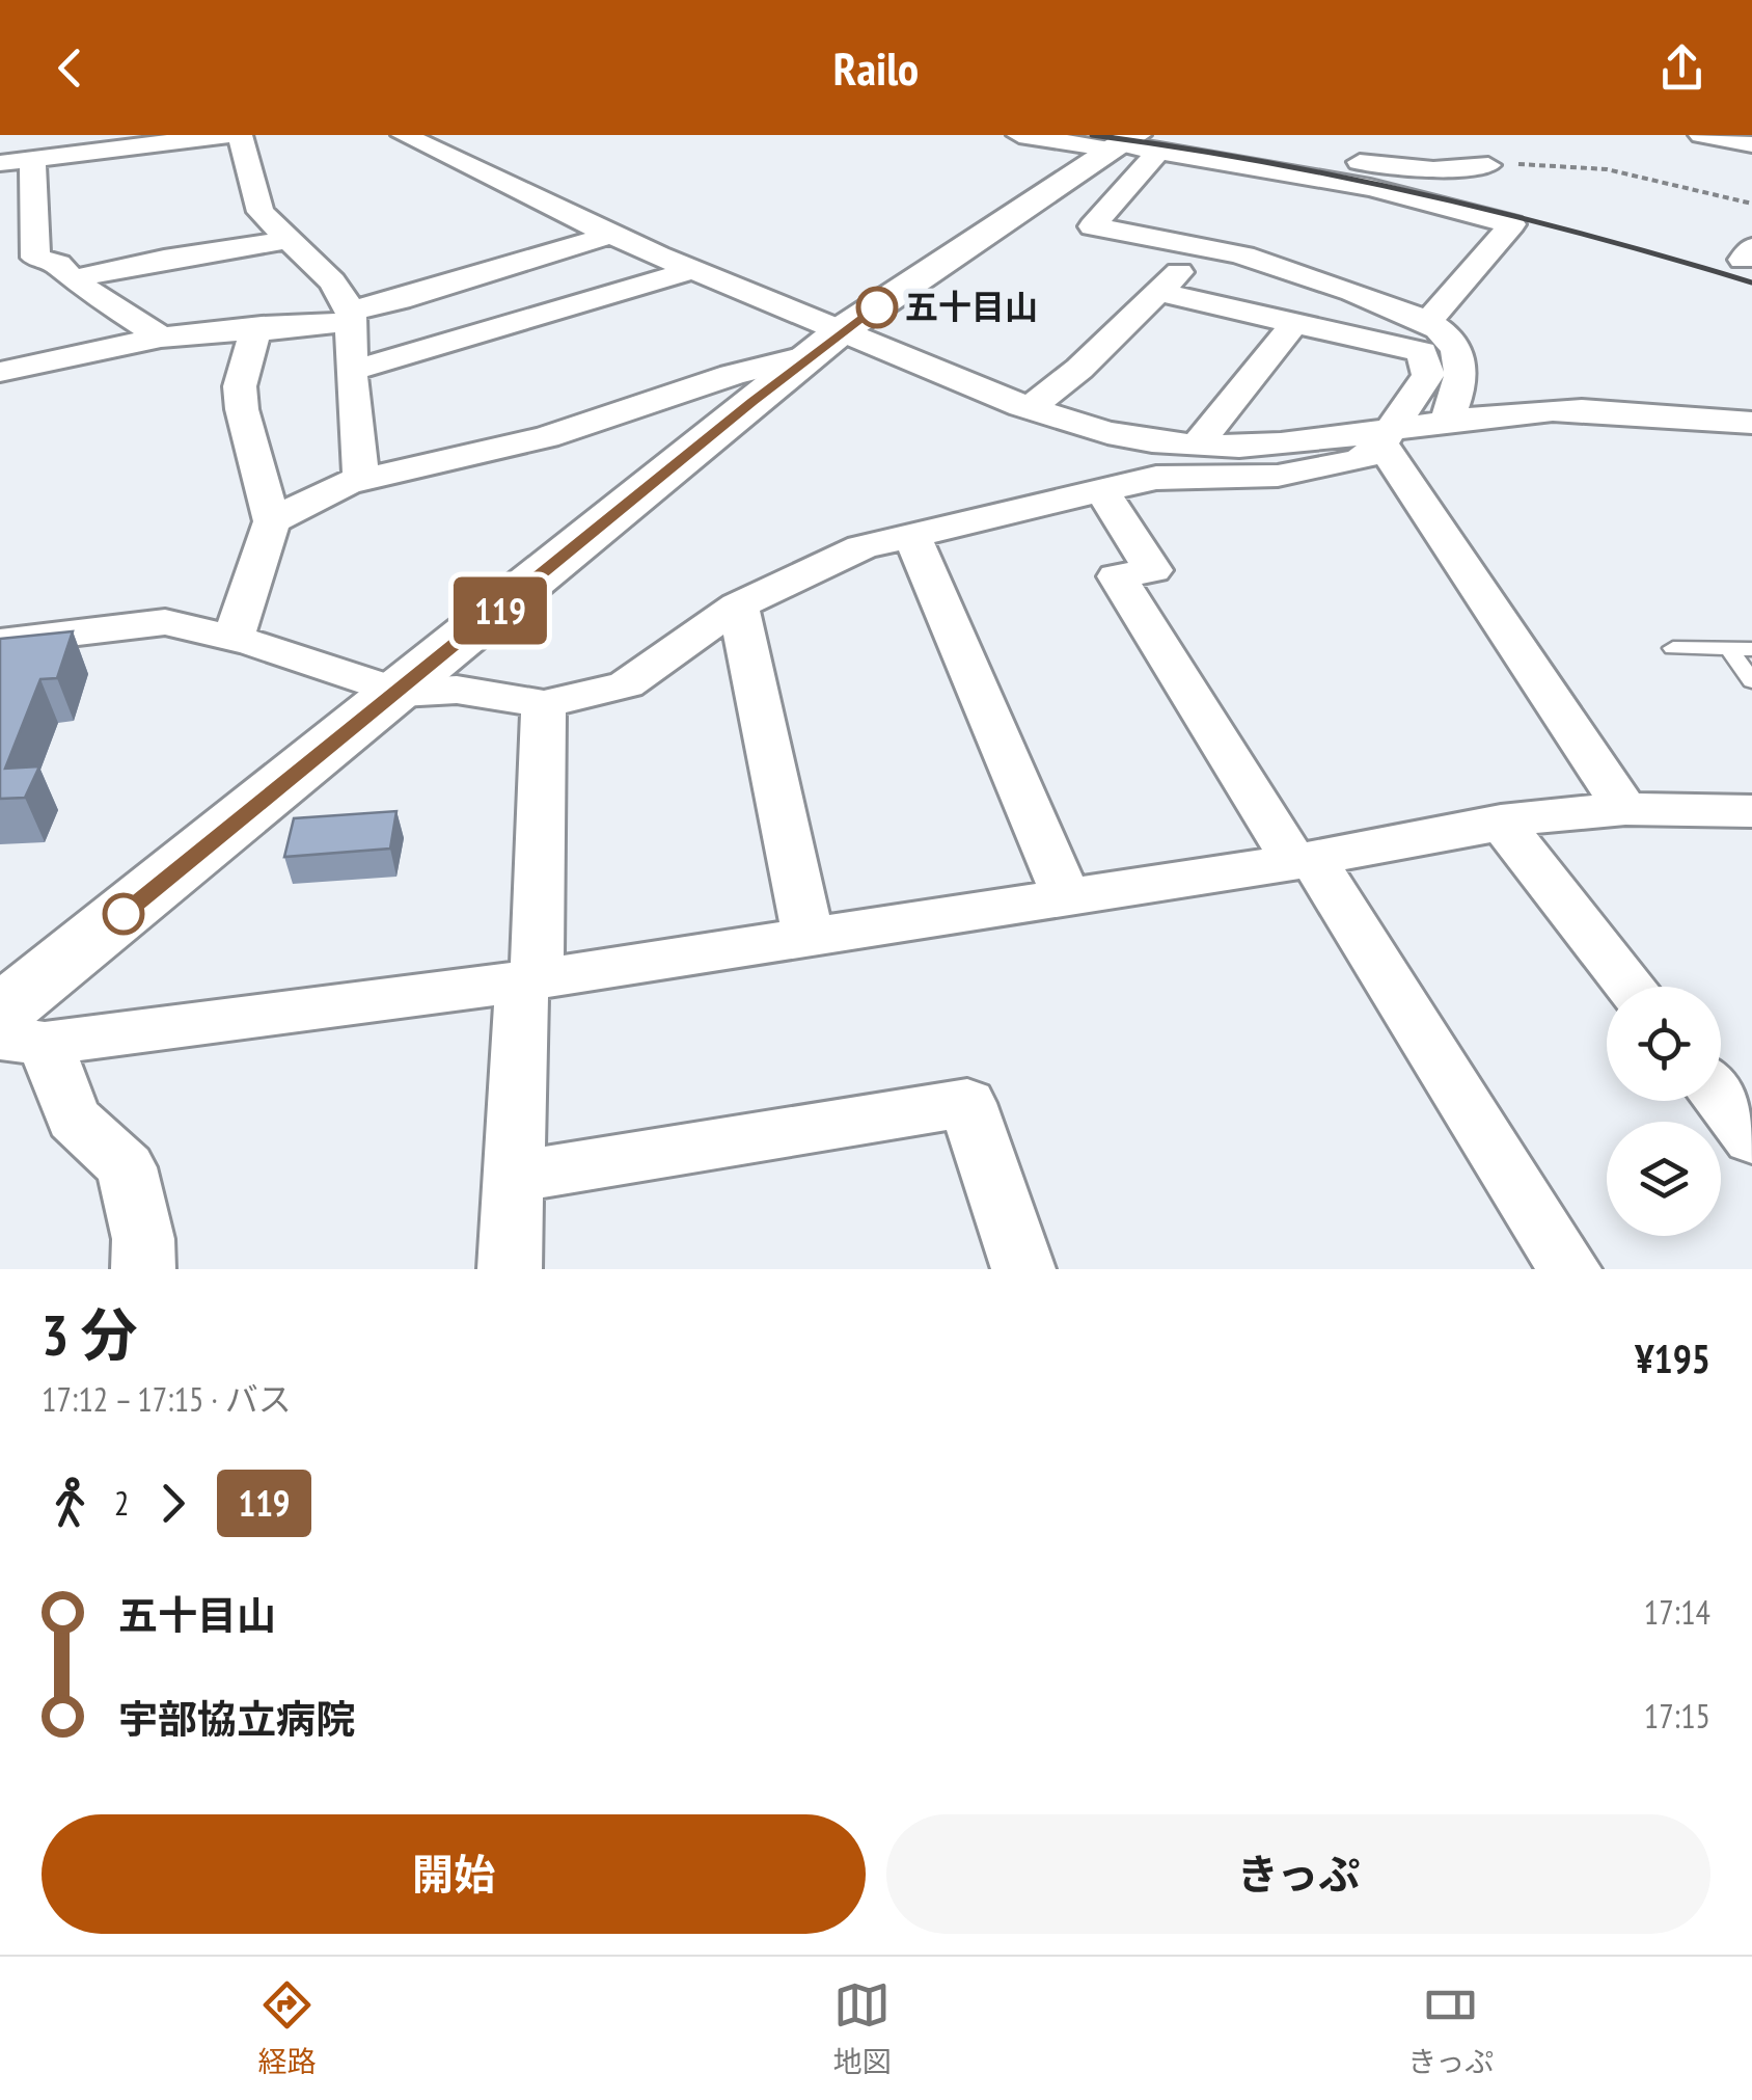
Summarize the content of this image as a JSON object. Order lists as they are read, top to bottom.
{
  "places": ["五十目山"],
  "lines": ["bus line 119"],
  "page": {
    "header": "Railo",
    "on_map": "119",
    "heading": ["3 分", "17:12 – 17:15 · バス", "¥195"],
    "legs": ["2", "119"],
    "list": [
      {
        "name": "五十目山",
        "value": "17:14"
      },
      {
        "name": "宇部協立病院",
        "value": "17:15"
      }
    ],
    "buttons": ["開始", "きっぷ"],
    "tabs": ["経路", "地図", "きっぷ"]
  }
}
